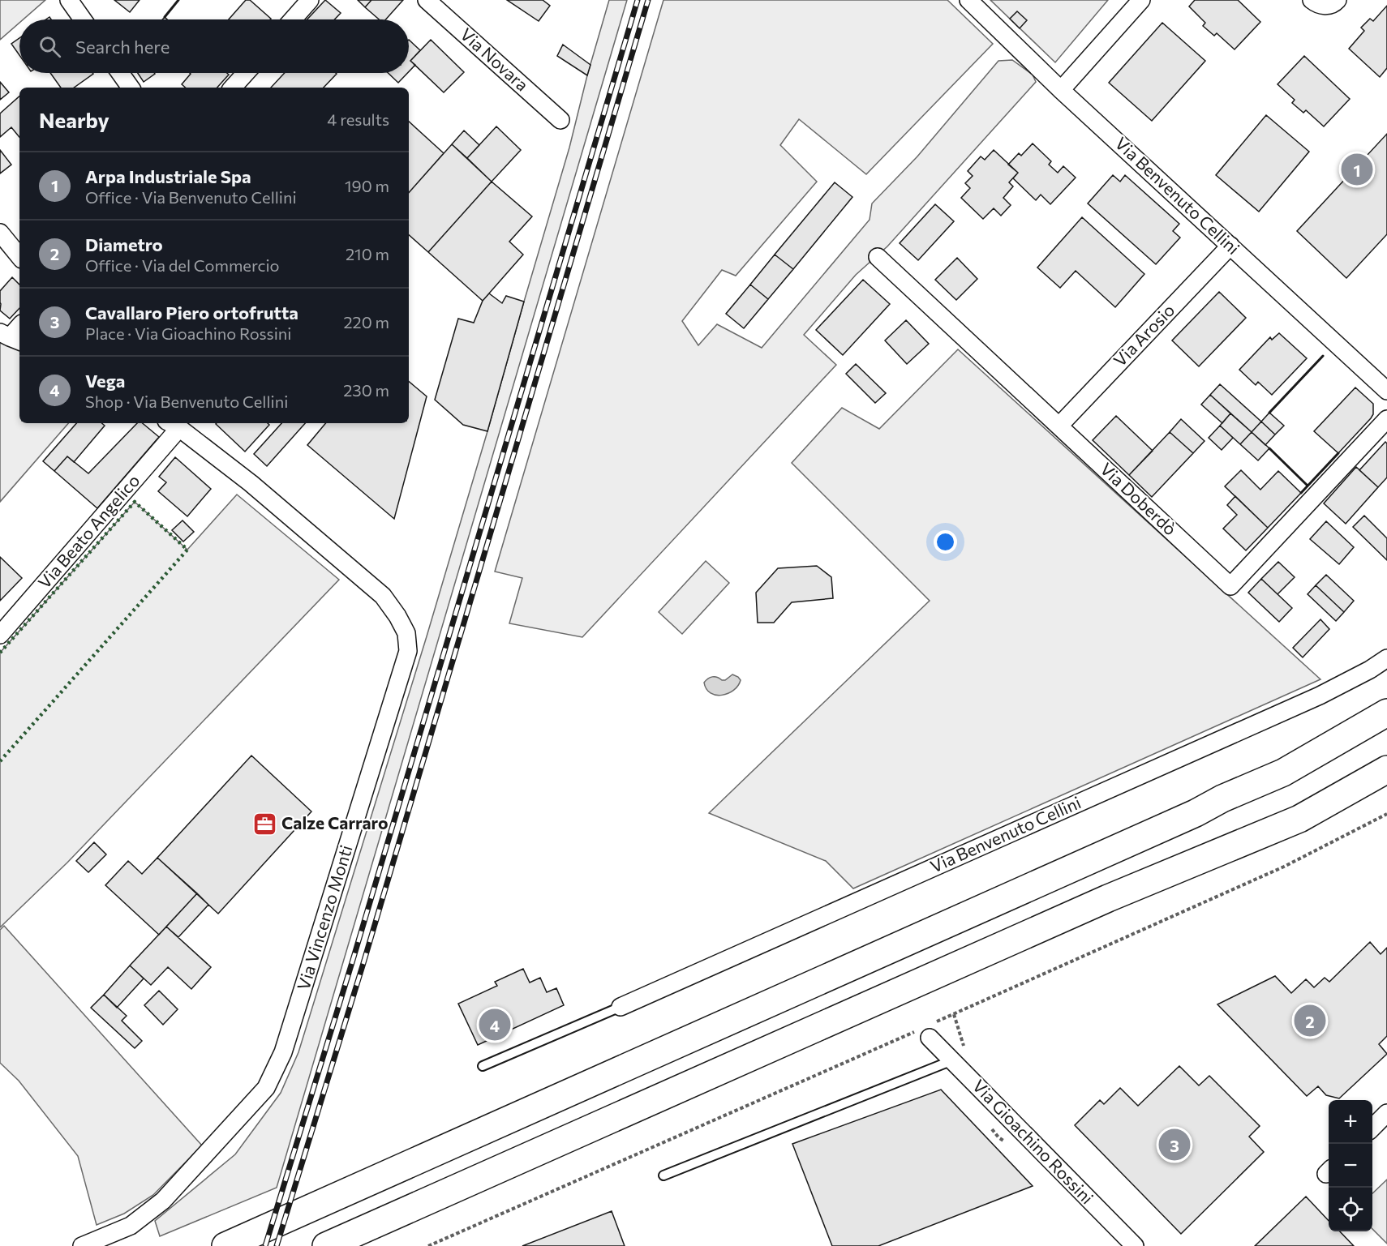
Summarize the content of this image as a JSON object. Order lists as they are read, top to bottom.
{
  "streets": {
    "street": [
      "Via Novara",
      "Via Benvenuto Cellini",
      "Via Arosio",
      "Via Doberdò",
      "Via Beato Angelico",
      "Via Vincenzo Monti",
      "Via Gioachino Rossini"
    ]
  },
  "crossings": [
    ["Via Benvenuto Cellini", "Via Arosio"],
    ["Via Arosio", "Via Doberdò"],
    ["Via Beato Angelico", "Via Vincenzo Monti"]
  ],
  "places": {
    "office": ["Calze Carraro"]
  },
  "page": {
    "search": "Search here",
    "heading": ["Nearby", "4 results"],
    "list": [
      {
        "mark": "1",
        "name": "Arpa Industriale Spa",
        "note": "Office · Via Benvenuto Cellini",
        "value": "190 m"
      },
      {
        "mark": "2",
        "name": "Diametro",
        "note": "Office · Via del Commercio",
        "value": "210 m"
      },
      {
        "mark": "3",
        "name": "Cavallaro Piero ortofrutta",
        "note": "Place · Via Gioachino Rossini",
        "value": "220 m"
      },
      {
        "mark": "4",
        "name": "Vega",
        "note": "Shop · Via Benvenuto Cellini",
        "value": "230 m"
      }
    ],
    "pins": [
      "1",
      "2",
      "4",
      "3"
    ],
    "map_buttons": ["+", "−"]
  }
}
